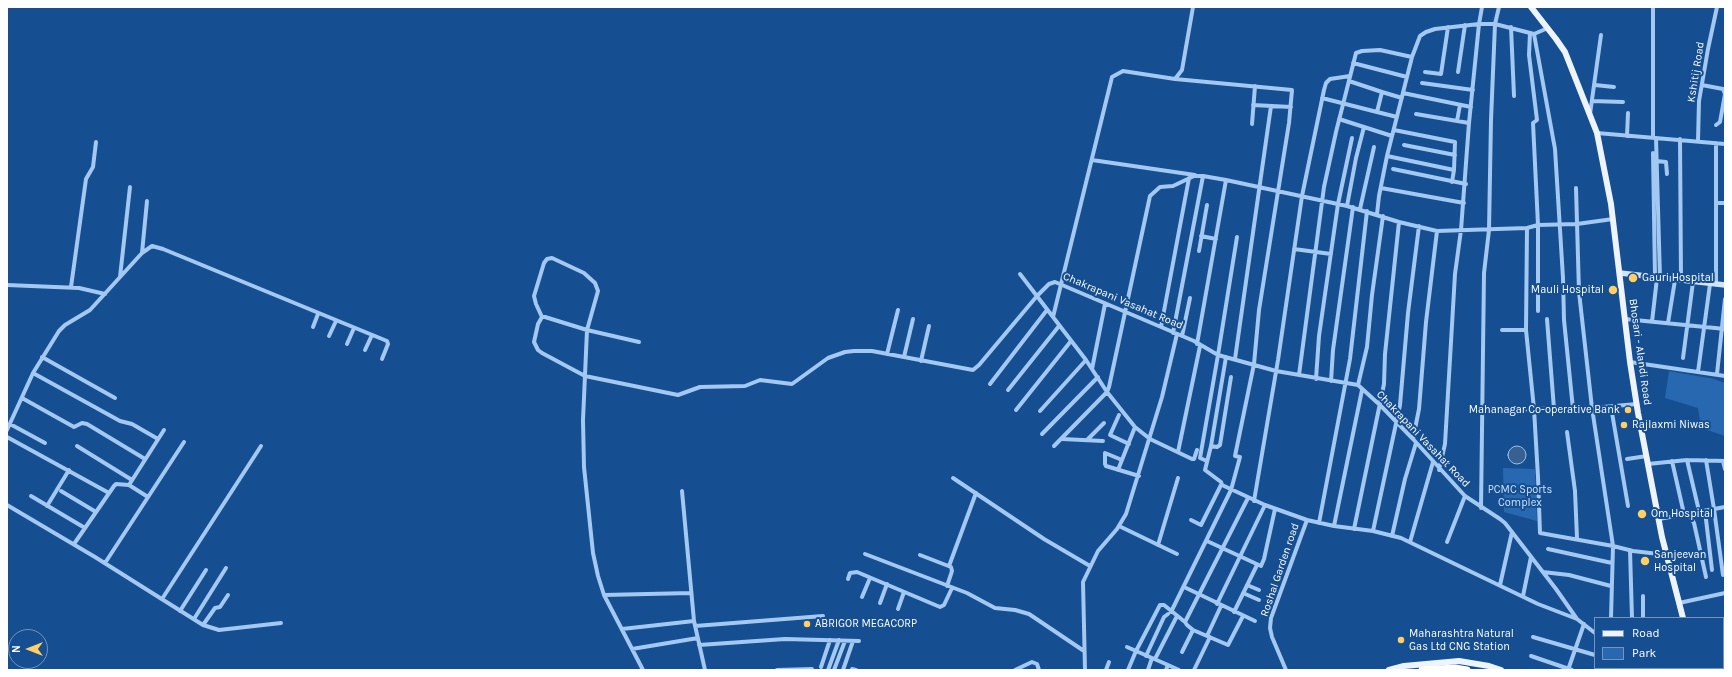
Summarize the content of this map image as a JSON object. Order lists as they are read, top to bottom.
{
  "streets": {
    "main road": ["Bhosari - Alandi Road"],
    "street": ["Kshitij Road", "Chakrapani Vasahat Road", "Roshal Garden road"]
  },
  "parks": ["PCMC Sports Complex"],
  "places": [
    "Gauri Hospital",
    "Mauli Hospital",
    "Mahanagar Co-operative Bank",
    "Rajlaxmi Niwas",
    "Om Hospital",
    "Sanjeevan Hospital",
    "ABRIGOR MEGACORP",
    "Maharashtra Natural Gas Ltd CNG Station"
  ],
  "legend": ["Road", "Park"],
  "north": "left"
}
